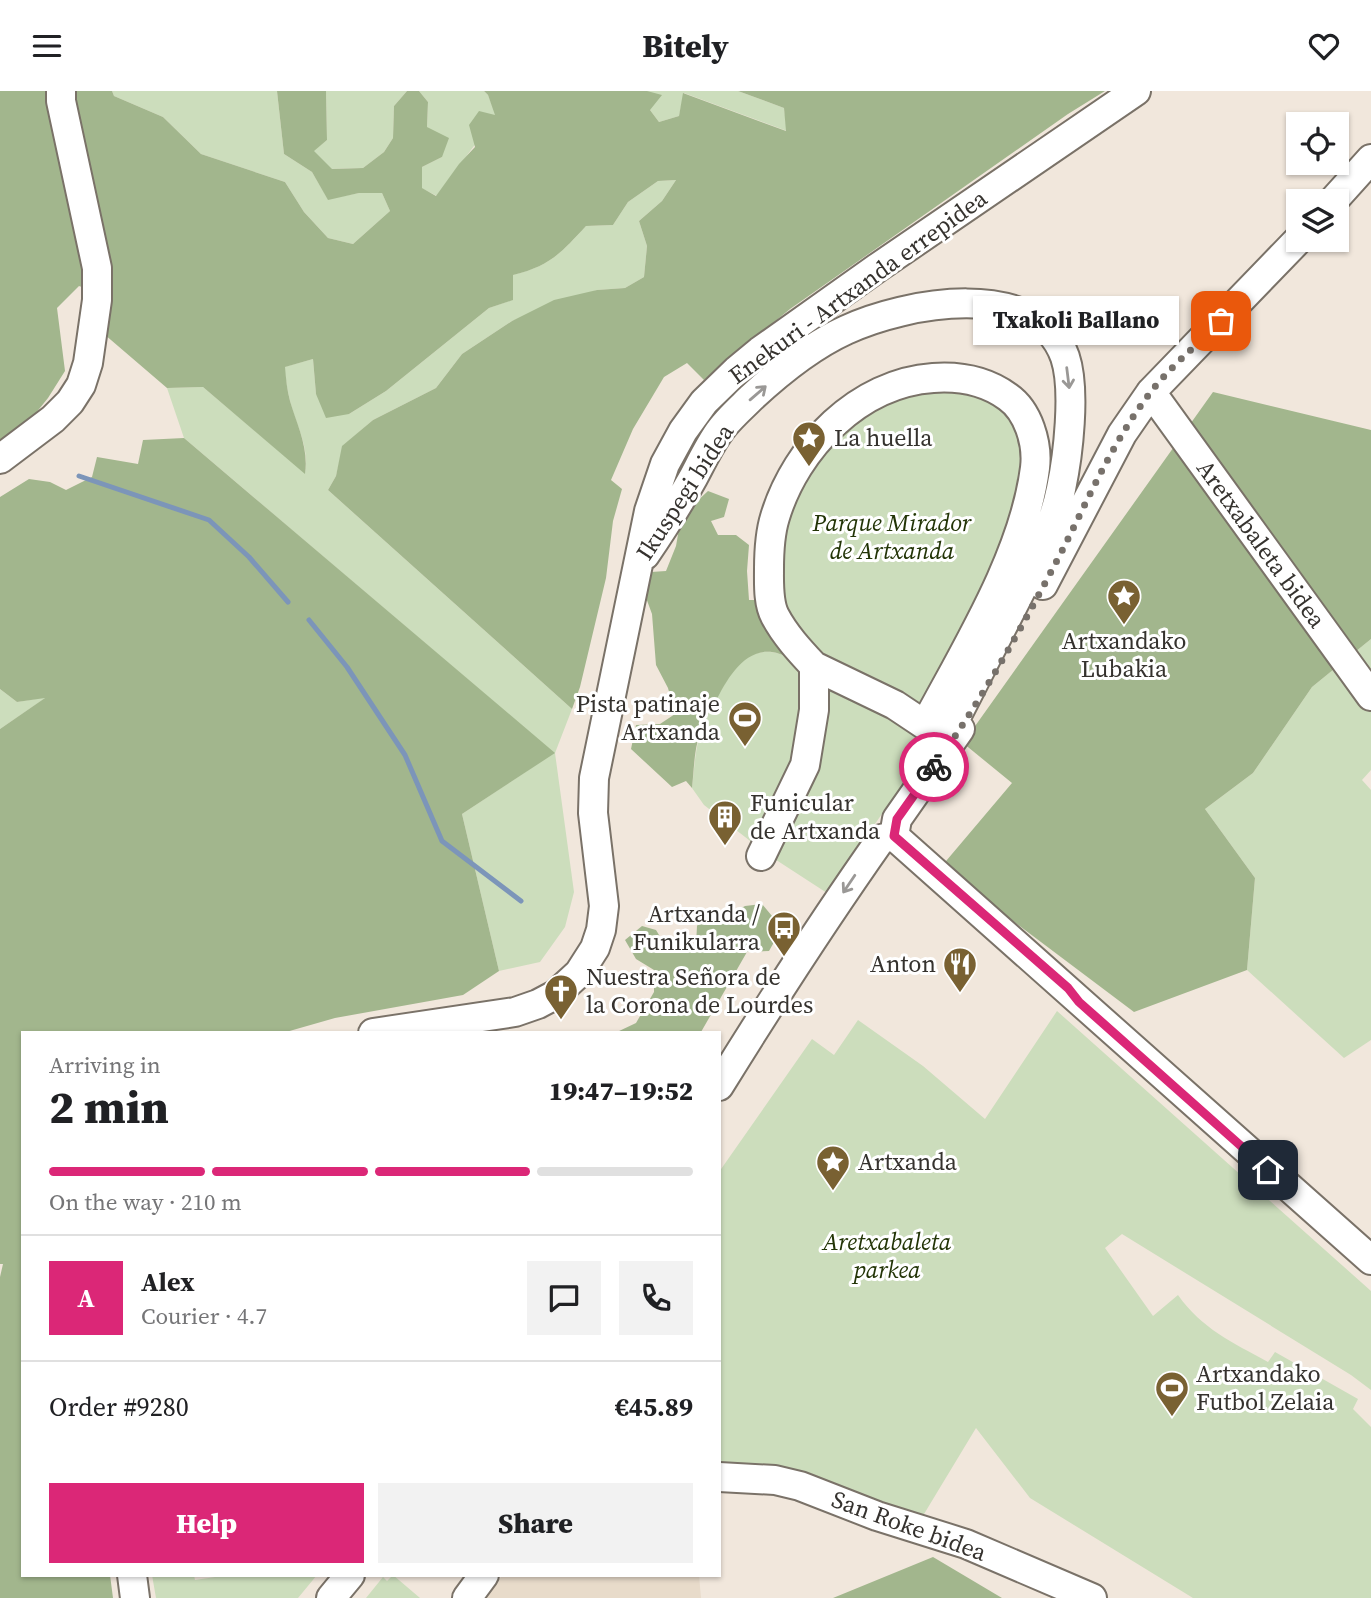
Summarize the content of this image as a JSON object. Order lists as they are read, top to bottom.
{
  "streets": {
    "street": [
      "Enekuri - Artxanda errepidea",
      "Ikuspegi bidea",
      "Aretxabaleta bidea",
      "San Roke bidea"
    ]
  },
  "crossings": [
    ["Enekuri - Artxanda errepidea", "Ikuspegi bidea"]
  ],
  "parks": ["Parque Mirador de Artxanda", "Aretxabaleta parkea"],
  "places": {
    "other": ["Txakoli Ballano"],
    "place": ["La huella", "Artxandako Lubakia", "Artxanda"],
    "sports": ["Pista patinaje Artxanda", "Artxandako Futbol Zelaia"],
    "building": ["Funicular de Artxanda"],
    "bus stop": ["Artxanda / Funikularra"],
    "restaurant": ["Anton"],
    "church": ["Nuestra Señora de la Corona de Lourdes"]
  },
  "page": {
    "header": "Bitely",
    "bubble": "Txakoli Ballano",
    "heading": ["2 min", "Arriving in", "19:47–19:52"],
    "panel": [
      "Alex",
      "Courier · 4.7",
      "Order #9280",
      "€45.89"
    ],
    "bar": "On the way · 210 m",
    "round": "A",
    "buttons": ["Help", "Share"]
  }
}
